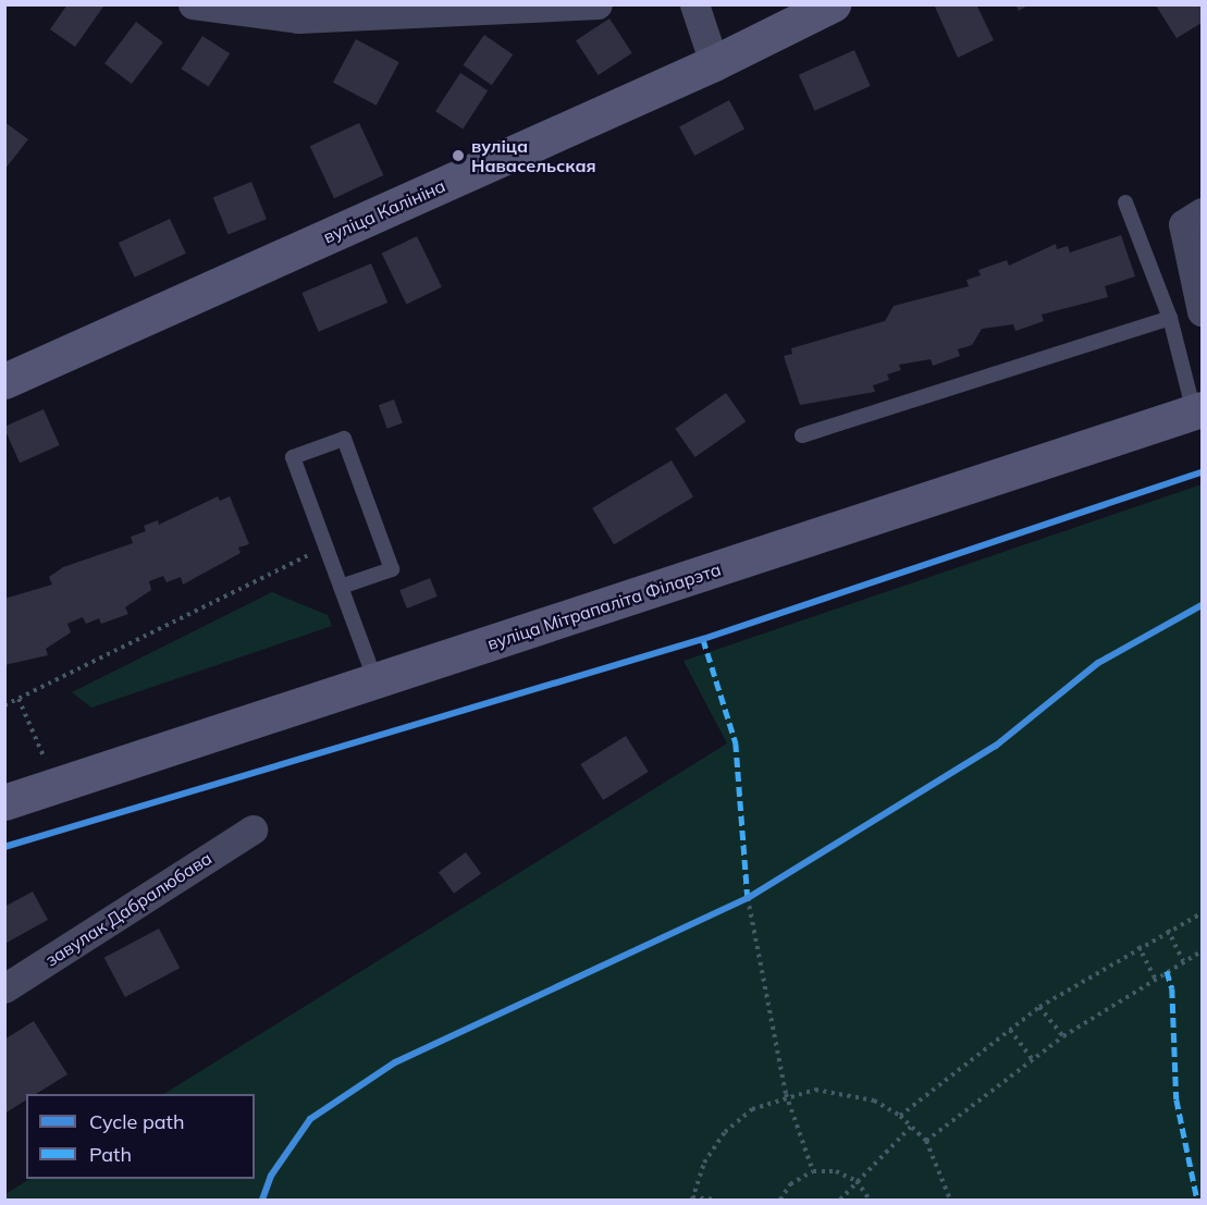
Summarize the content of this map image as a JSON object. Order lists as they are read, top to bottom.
{
  "streets": {
    "main road": ["вуліца Калініна", "вуліца Мітрапаліта Філарэта"],
    "street": ["завулак Дабралюбава"]
  },
  "places": ["вуліца Навасельская"],
  "legend": ["Cycle path", "Path"]
}
